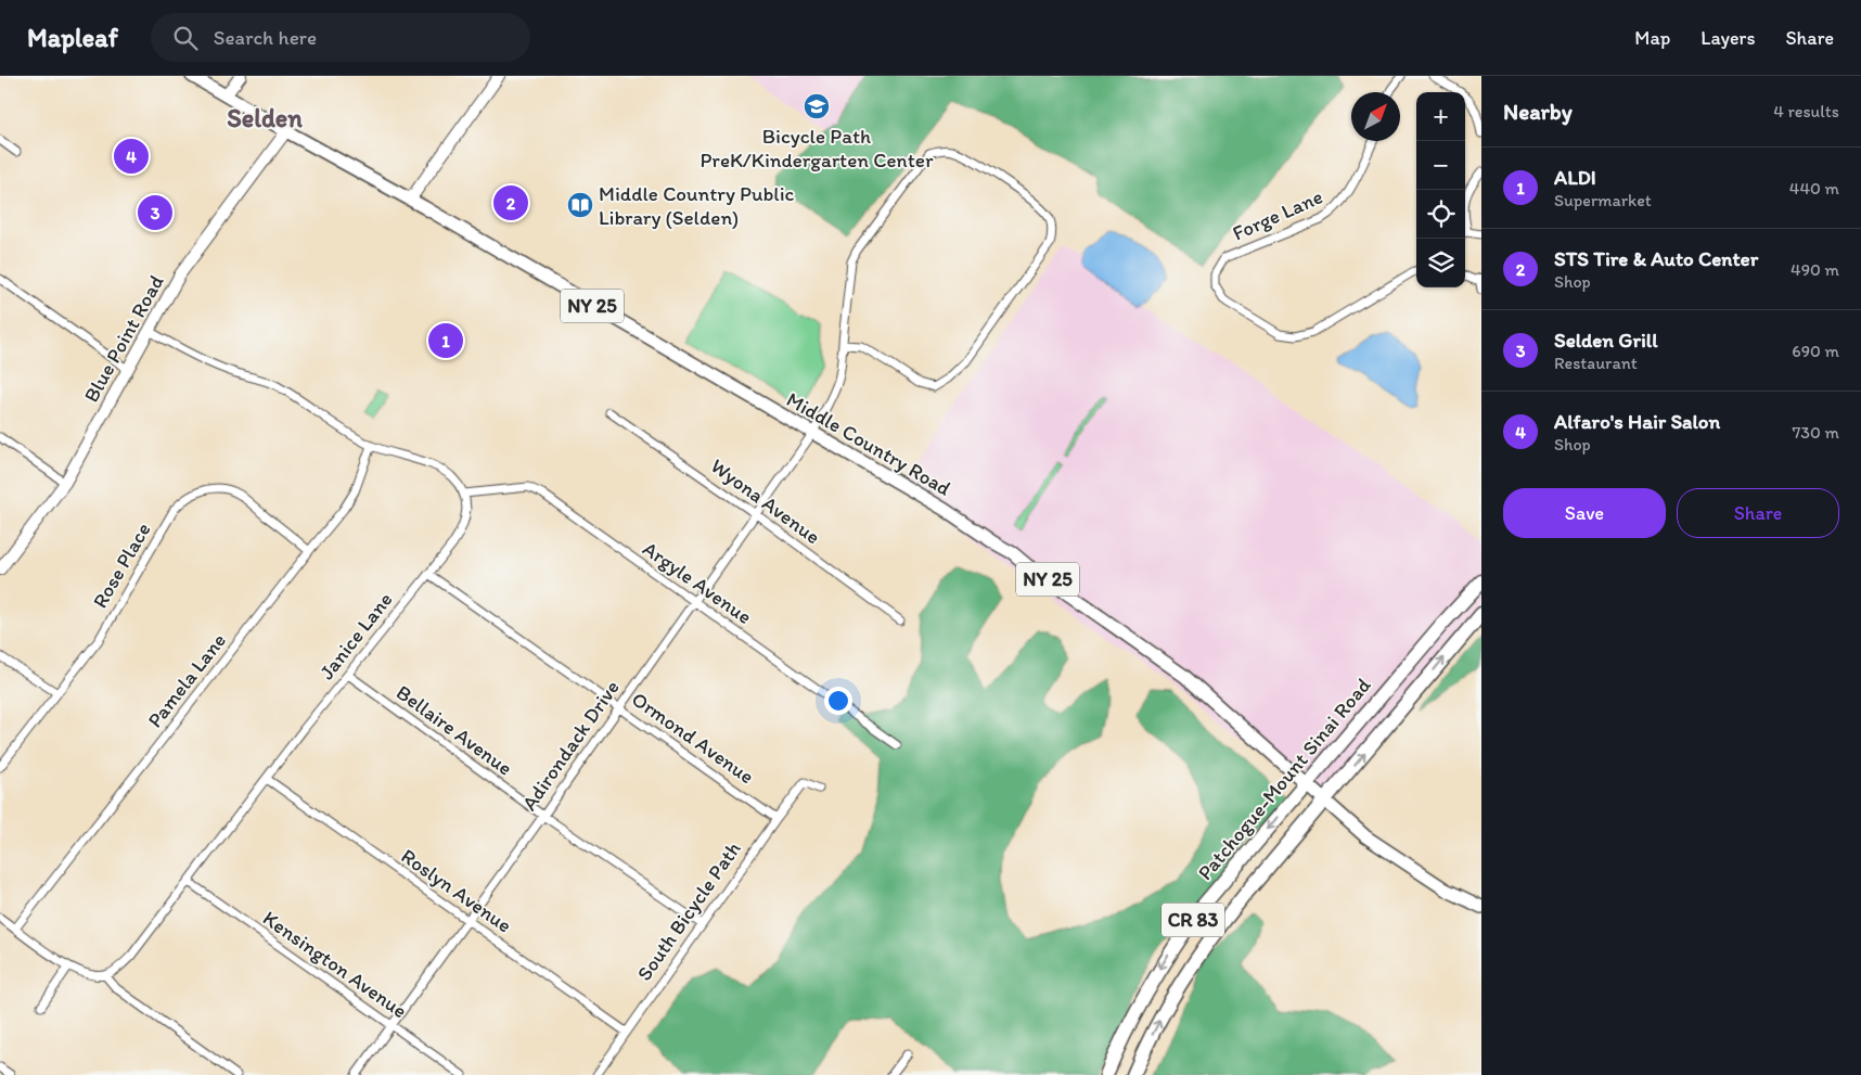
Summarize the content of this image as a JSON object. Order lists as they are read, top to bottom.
{
  "streets": {
    "highway": ["Patchogue-Mount Sinai Road", "CR 83"],
    "main road": ["NY 25", "Middle Country Road"],
    "street": [
      "Forge Lane",
      "Blue Point Road",
      "Wyona Avenue",
      "Rose Place",
      "Argyle Avenue",
      "Janice Lane",
      "Pamela Lane",
      "Bellaire Avenue",
      "Ormond Avenue",
      "Adirondack Drive",
      "Roslyn Avenue",
      "South Bicycle Path",
      "Kensington Avenue"
    ]
  },
  "crossings": [
    ["Blue Point Road", "Middle Country Road"],
    ["Middle Country Road", "Adirondack Drive"],
    ["Middle Country Road", "Patchogue-Mount Sinai Road"],
    ["Middle Country Road", "CR 83"],
    ["Wyona Avenue", "Adirondack Drive"],
    ["Rose Place", "Pamela Lane"],
    ["Argyle Avenue", "Janice Lane"],
    ["Argyle Avenue", "Adirondack Drive"],
    ["Janice Lane", "Bellaire Avenue"],
    ["Janice Lane", "Ormond Avenue"],
    ["Janice Lane", "Roslyn Avenue"],
    ["Janice Lane", "Kensington Avenue"],
    ["Bellaire Avenue", "Adirondack Drive"],
    ["Bellaire Avenue", "South Bicycle Path"],
    ["Ormond Avenue", "Adirondack Drive"],
    ["Ormond Avenue", "South Bicycle Path"],
    ["Adirondack Drive", "Roslyn Avenue"],
    ["Adirondack Drive", "Kensington Avenue"],
    ["Roslyn Avenue", "South Bicycle Path"]
  ],
  "districts": ["Selden"],
  "places": {
    "school or university": ["Bicycle Path PreK/Kindergarten Center"],
    "library": ["Middle Country Public Library (Selden)"]
  },
  "north": "top right",
  "page": {
    "header": "Mapleaf",
    "search": "Search here",
    "nav": ["Map", "Layers", "Share"],
    "heading": ["Nearby", "4 results"],
    "map_buttons": ["+", "−"],
    "pins": [
      "4",
      "2",
      "3",
      "1"
    ],
    "list": [
      {
        "mark": "1",
        "name": "ALDI",
        "note": "Supermarket",
        "value": "440 m"
      },
      {
        "mark": "2",
        "name": "STS Tire & Auto Center",
        "note": "Shop",
        "value": "490 m"
      },
      {
        "mark": "3",
        "name": "Selden Grill",
        "note": "Restaurant",
        "value": "690 m"
      },
      {
        "mark": "4",
        "name": "Alfaro's Hair Salon",
        "note": "Shop",
        "value": "730 m"
      }
    ],
    "buttons": ["Save", "Share"]
  }
}
